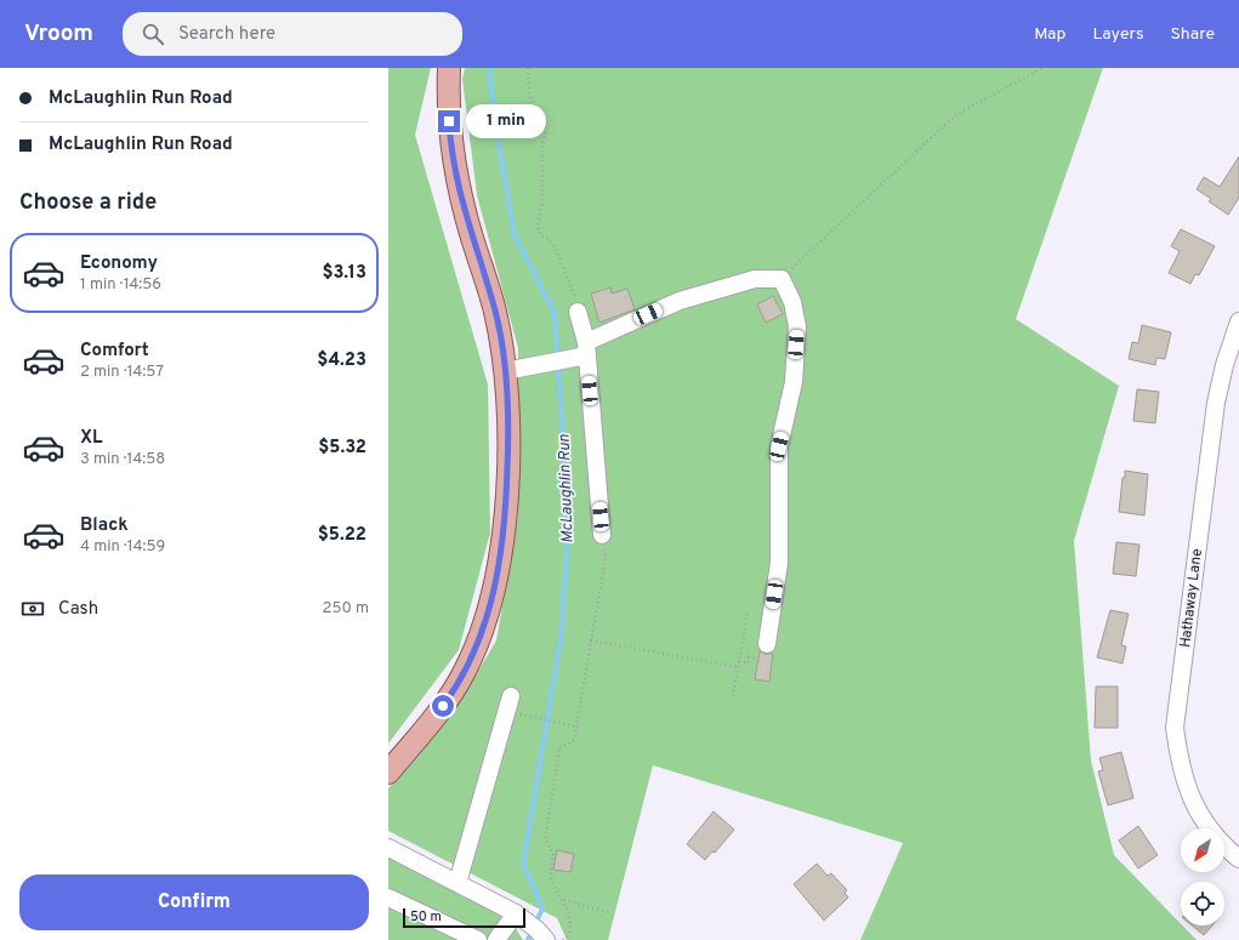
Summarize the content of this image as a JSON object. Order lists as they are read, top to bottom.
{
  "streets": {
    "street": ["Hathaway Lane"]
  },
  "water": ["McLaughlin Run"],
  "scale_bar": "50 m",
  "north": "bottom left",
  "page": {
    "header": "Vroom",
    "search": "Search here",
    "nav": ["Map", "Layers", "Share"],
    "banner": ["McLaughlin Run Road", "McLaughlin Run Road"],
    "bubble": "1 min",
    "heading": "Choose a ride",
    "list": [
      {
        "name": "Economy",
        "note": "1 min · 14:56",
        "value": "$3.13"
      },
      {
        "name": "Comfort",
        "note": "2 min · 14:57",
        "value": "$4.23"
      },
      {
        "name": "XL",
        "note": "3 min · 14:58",
        "value": "$5.32"
      },
      {
        "name": "Black",
        "note": "4 min · 14:59",
        "value": "$5.22"
      }
    ],
    "pay": ["Cash", "250 m"],
    "buttons": "Confirm",
    "scale": "50 m"
  }
}
